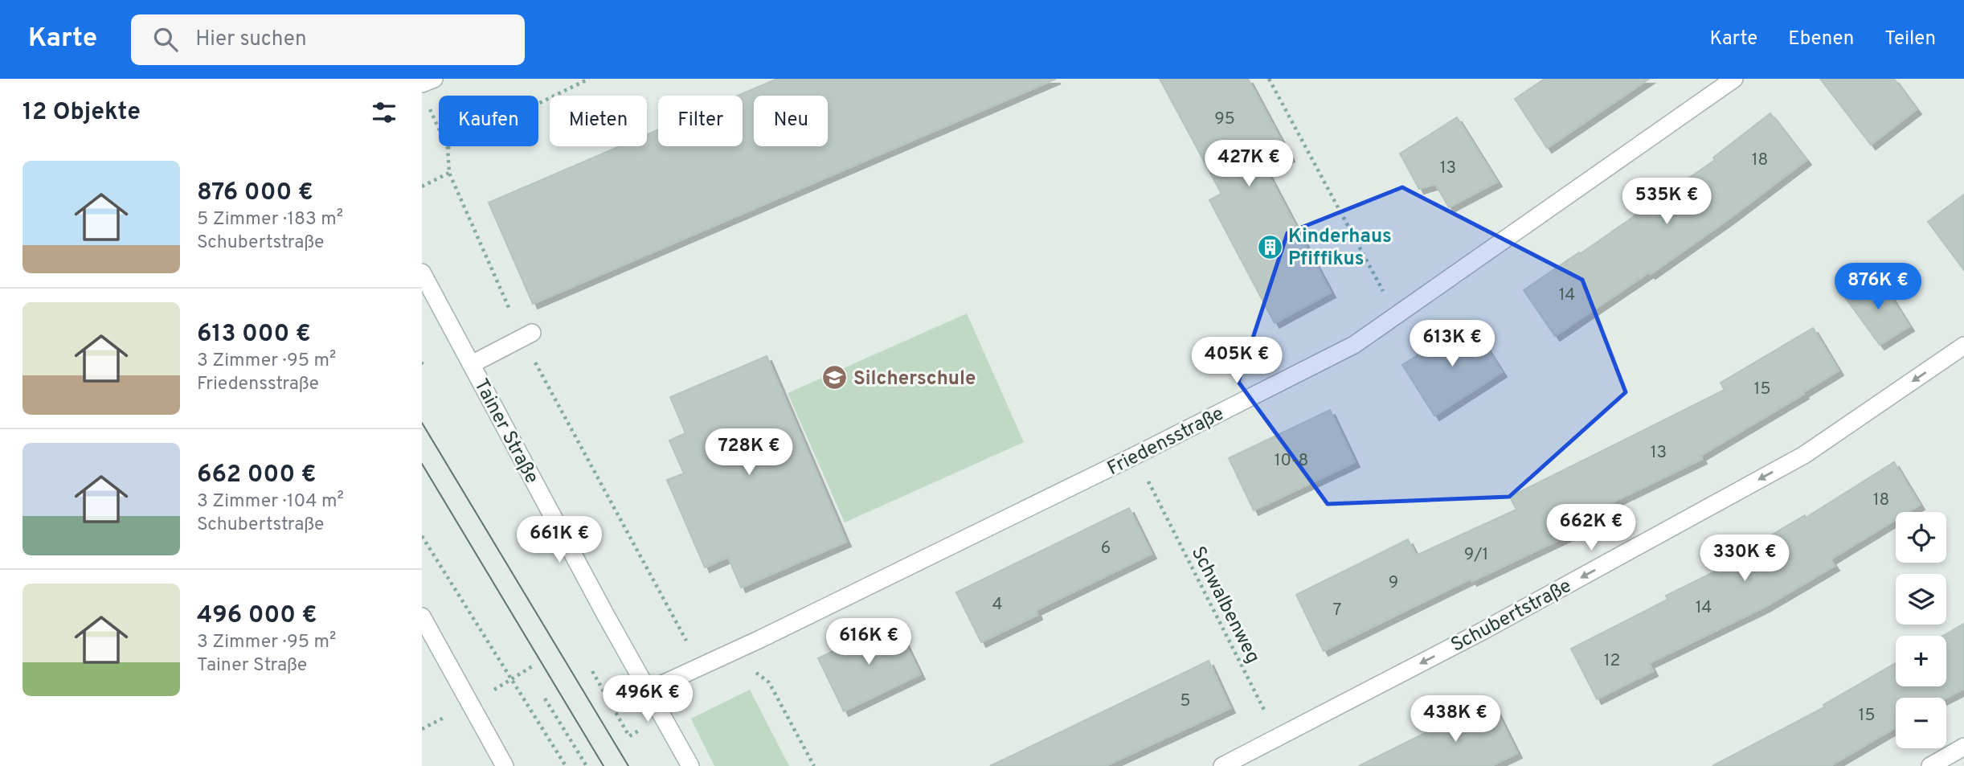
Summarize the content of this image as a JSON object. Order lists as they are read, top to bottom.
{
  "streets": {
    "street": ["Tainer Straße", "Friedensstraße", "Schubertstraße"],
    "path": ["Schwalbenweg"]
  },
  "crossings": [
    ["Tainer Straße", "Friedensstraße"],
    ["Friedensstraße", "Schwalbenweg"],
    ["Schwalbenweg", "Schubertstraße"]
  ],
  "one_way": ["Schubertstraße"],
  "places": {
    "building": ["Kinderhaus Pfiffikus"],
    "school or university": ["Silcherschule"]
  },
  "house_numbers": [
    "95",
    "18",
    "13",
    "14",
    "15",
    "13",
    "10-8",
    "18",
    "6",
    "9/1",
    "9",
    "4",
    "14",
    "7",
    "12",
    "5",
    "15"
  ],
  "page": {
    "header": "Karte",
    "search": "Hier suchen",
    "nav": ["Karte", "Ebenen", "Teilen"],
    "heading": "12 Objekte",
    "chip": [
      "Kaufen",
      "Mieten",
      "Filter",
      "Neu"
    ],
    "price": [
      "427K €",
      "535K €",
      "876K €",
      "613K €",
      "405K €",
      "728K €",
      "662K €",
      "661K €",
      "330K €",
      "616K €",
      "496K €",
      "438K €"
    ],
    "list": [
      {
        "name": "876 000 €",
        "note": "5 Zimmer · 183 m² · Schubertstraße"
      },
      {
        "name": "613 000 €",
        "note": "3 Zimmer · 95 m² · Friedensstraße"
      },
      {
        "name": "662 000 €",
        "note": "3 Zimmer · 104 m² · Schubertstraße"
      },
      {
        "name": "496 000 €",
        "note": "3 Zimmer · 95 m² · Tainer Straße"
      }
    ],
    "map_buttons": ["+", "−"]
  }
}
